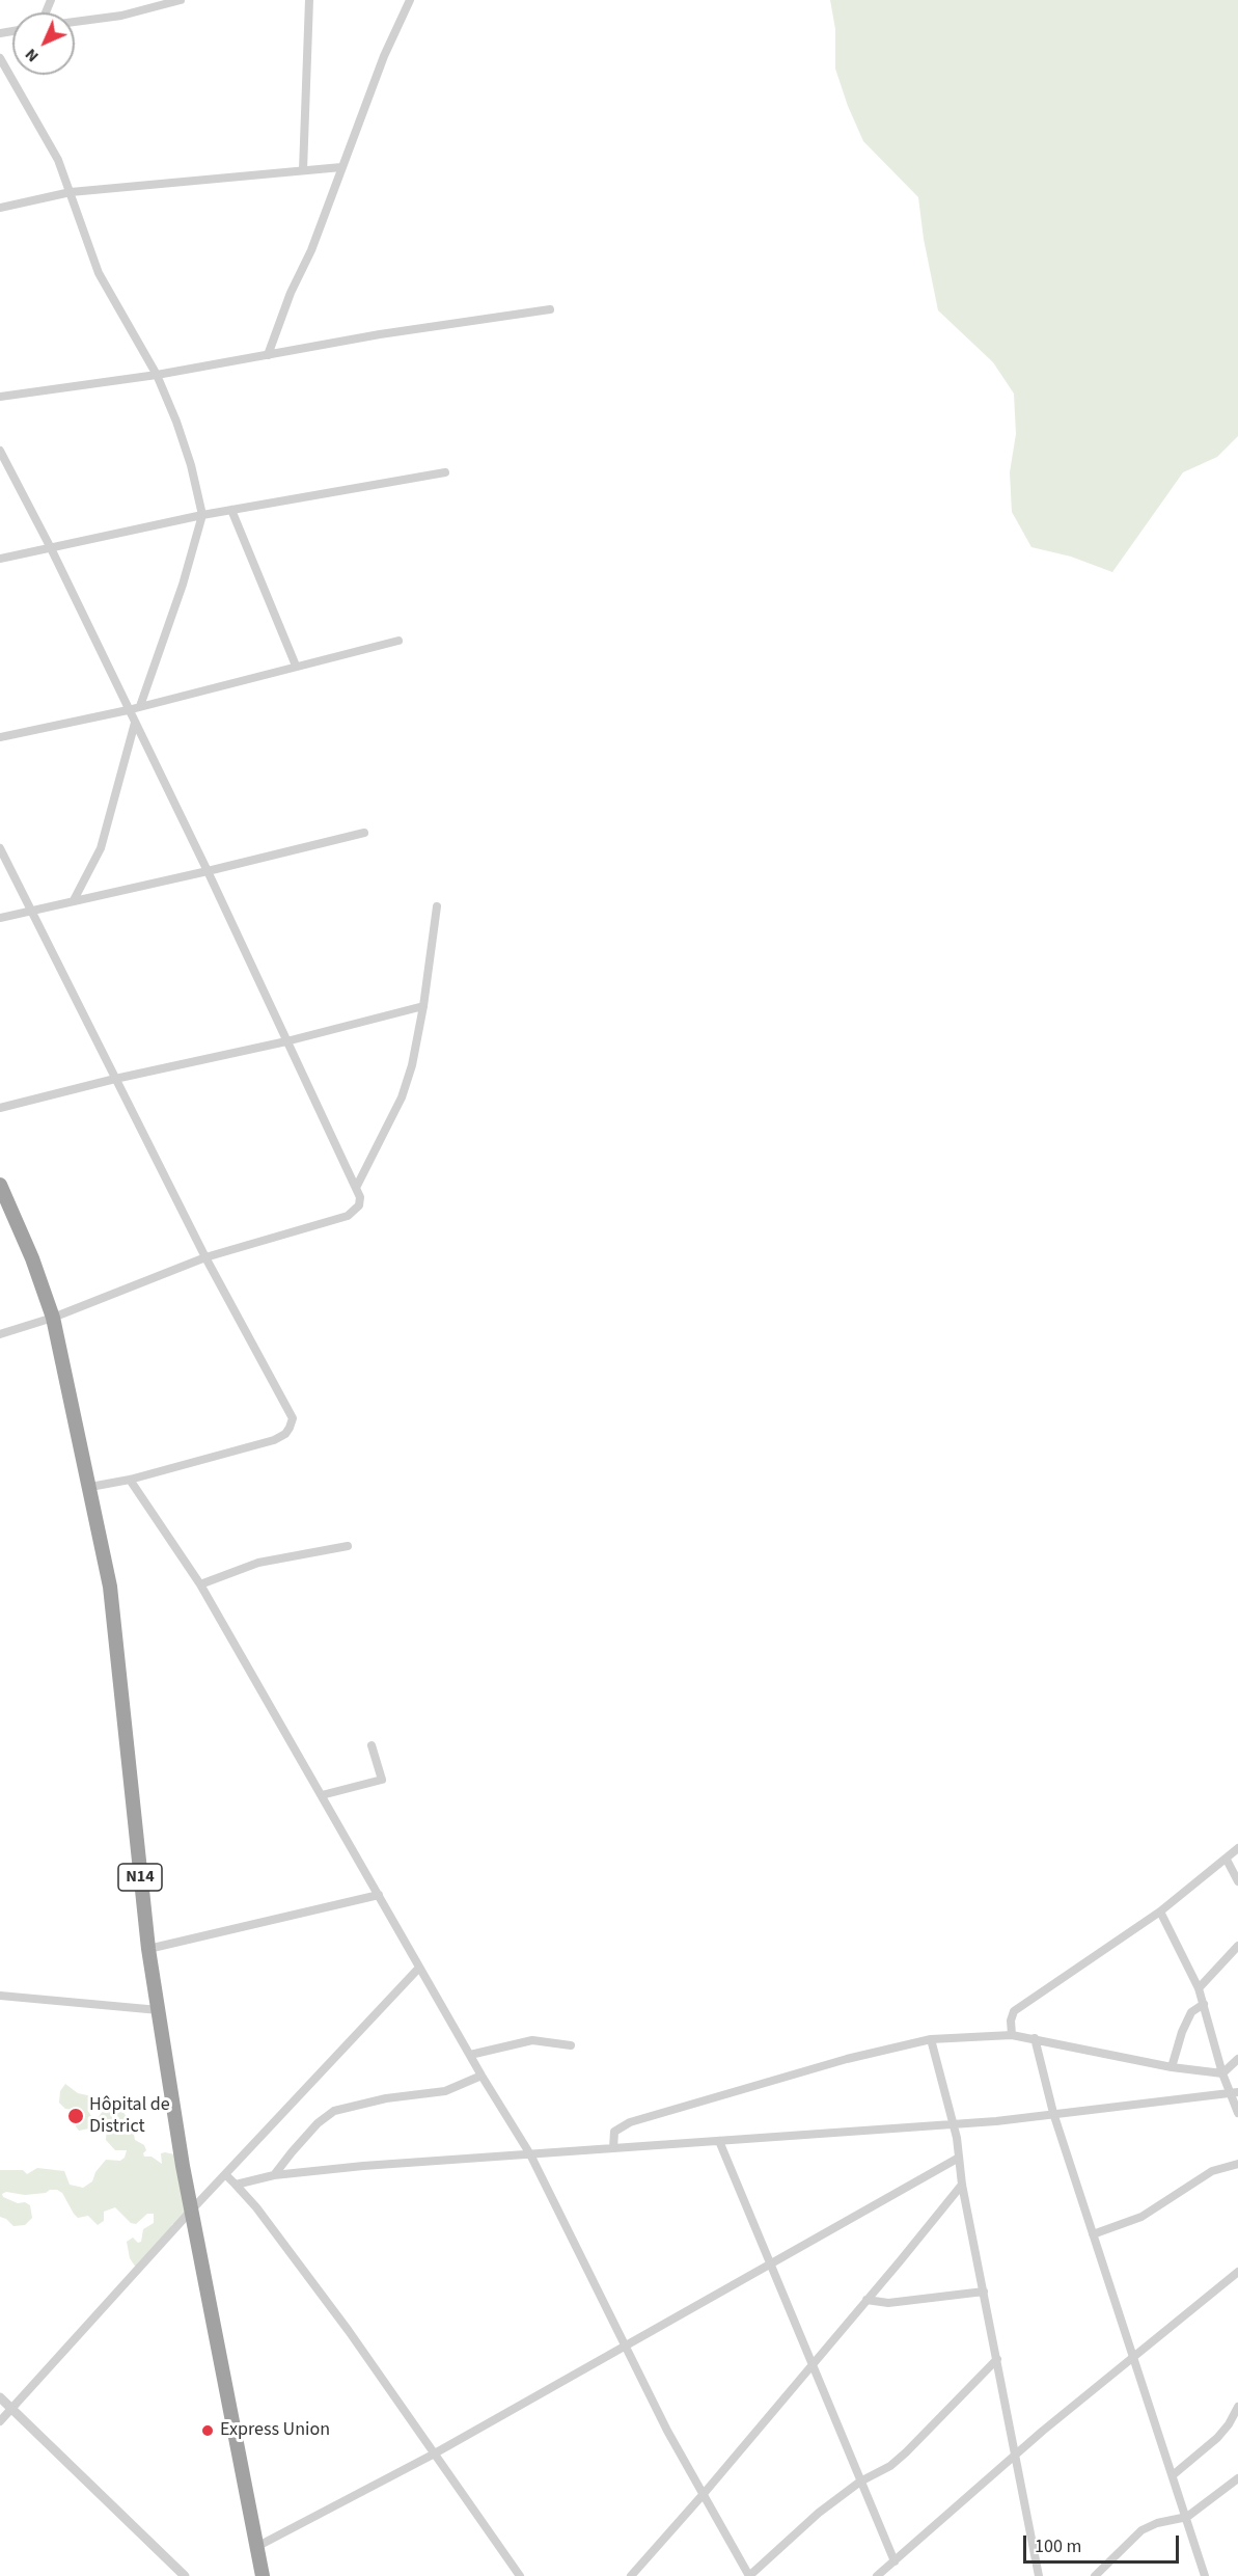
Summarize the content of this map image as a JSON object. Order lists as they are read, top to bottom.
{
  "streets": {
    "highway": ["N14"]
  },
  "places": ["Hôpital de District", "Express Union"],
  "scale_bar": "100 m",
  "north": "bottom left"
}
